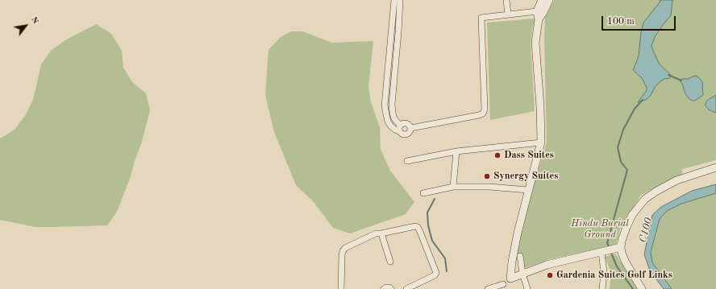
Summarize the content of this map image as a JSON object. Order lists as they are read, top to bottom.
{
  "water": ["C100"],
  "parks": ["Hindu Burial Ground"],
  "places": ["Dass Suites", "Synergy Suites", "Gardenia Suites Golf Links"],
  "scale_bar": "100 m",
  "north": "top right"
}
